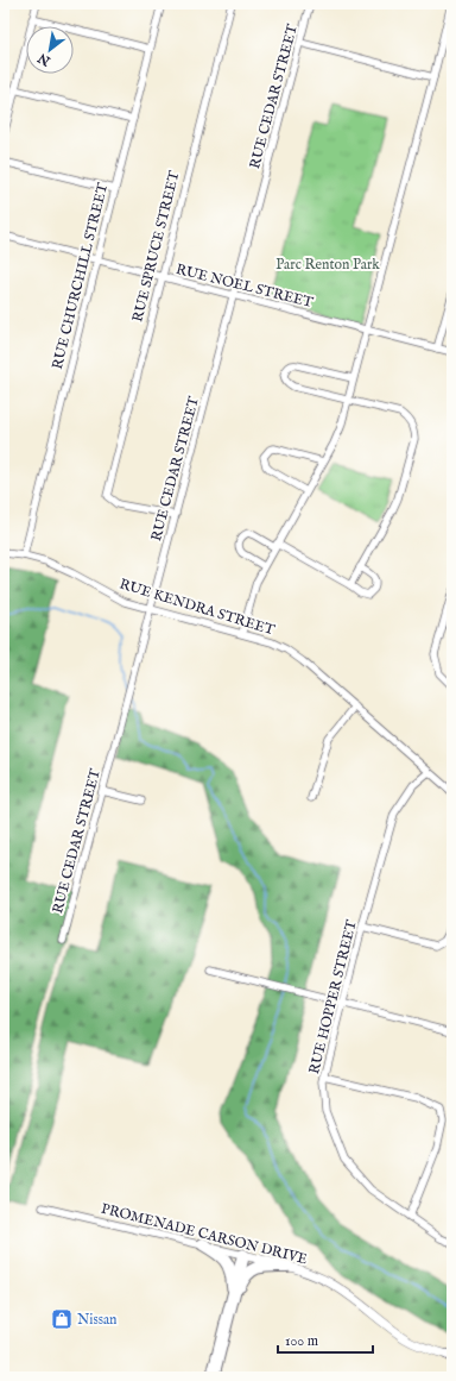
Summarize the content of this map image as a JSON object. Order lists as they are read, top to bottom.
{
  "streets": {
    "street": [
      "RUE CEDAR STREET",
      "RUE SPRUCE STREET",
      "RUE CHURCHILL STREET",
      "RUE NOEL STREET",
      "RUE KENDRA STREET",
      "RUE HOPPER STREET",
      "PROMENADE CARSON DRIVE"
    ]
  },
  "crossings": [
    ["RUE CEDAR STREET", "RUE SPRUCE STREET"],
    ["RUE CEDAR STREET", "RUE NOEL STREET"],
    ["RUE CEDAR STREET", "RUE KENDRA STREET"],
    ["RUE SPRUCE STREET", "RUE NOEL STREET"],
    ["RUE CHURCHILL STREET", "RUE NOEL STREET"],
    ["RUE CHURCHILL STREET", "RUE KENDRA STREET"],
    ["RUE KENDRA STREET", "RUE HOPPER STREET"]
  ],
  "parks": ["Parc Renton Park"],
  "places": {
    "shop": ["Nissan"]
  },
  "scale_bar": "100 m",
  "north": "bottom left"
}
